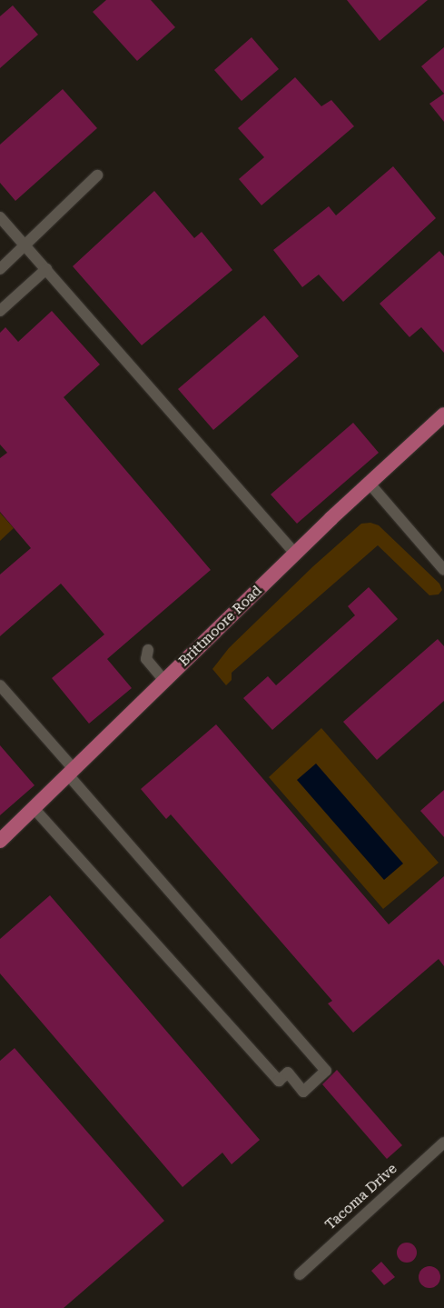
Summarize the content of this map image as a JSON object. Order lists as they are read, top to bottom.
{
  "streets": {
    "main road": ["Brittmoore Road"],
    "street": ["Tacoma Drive"]
  }
}
